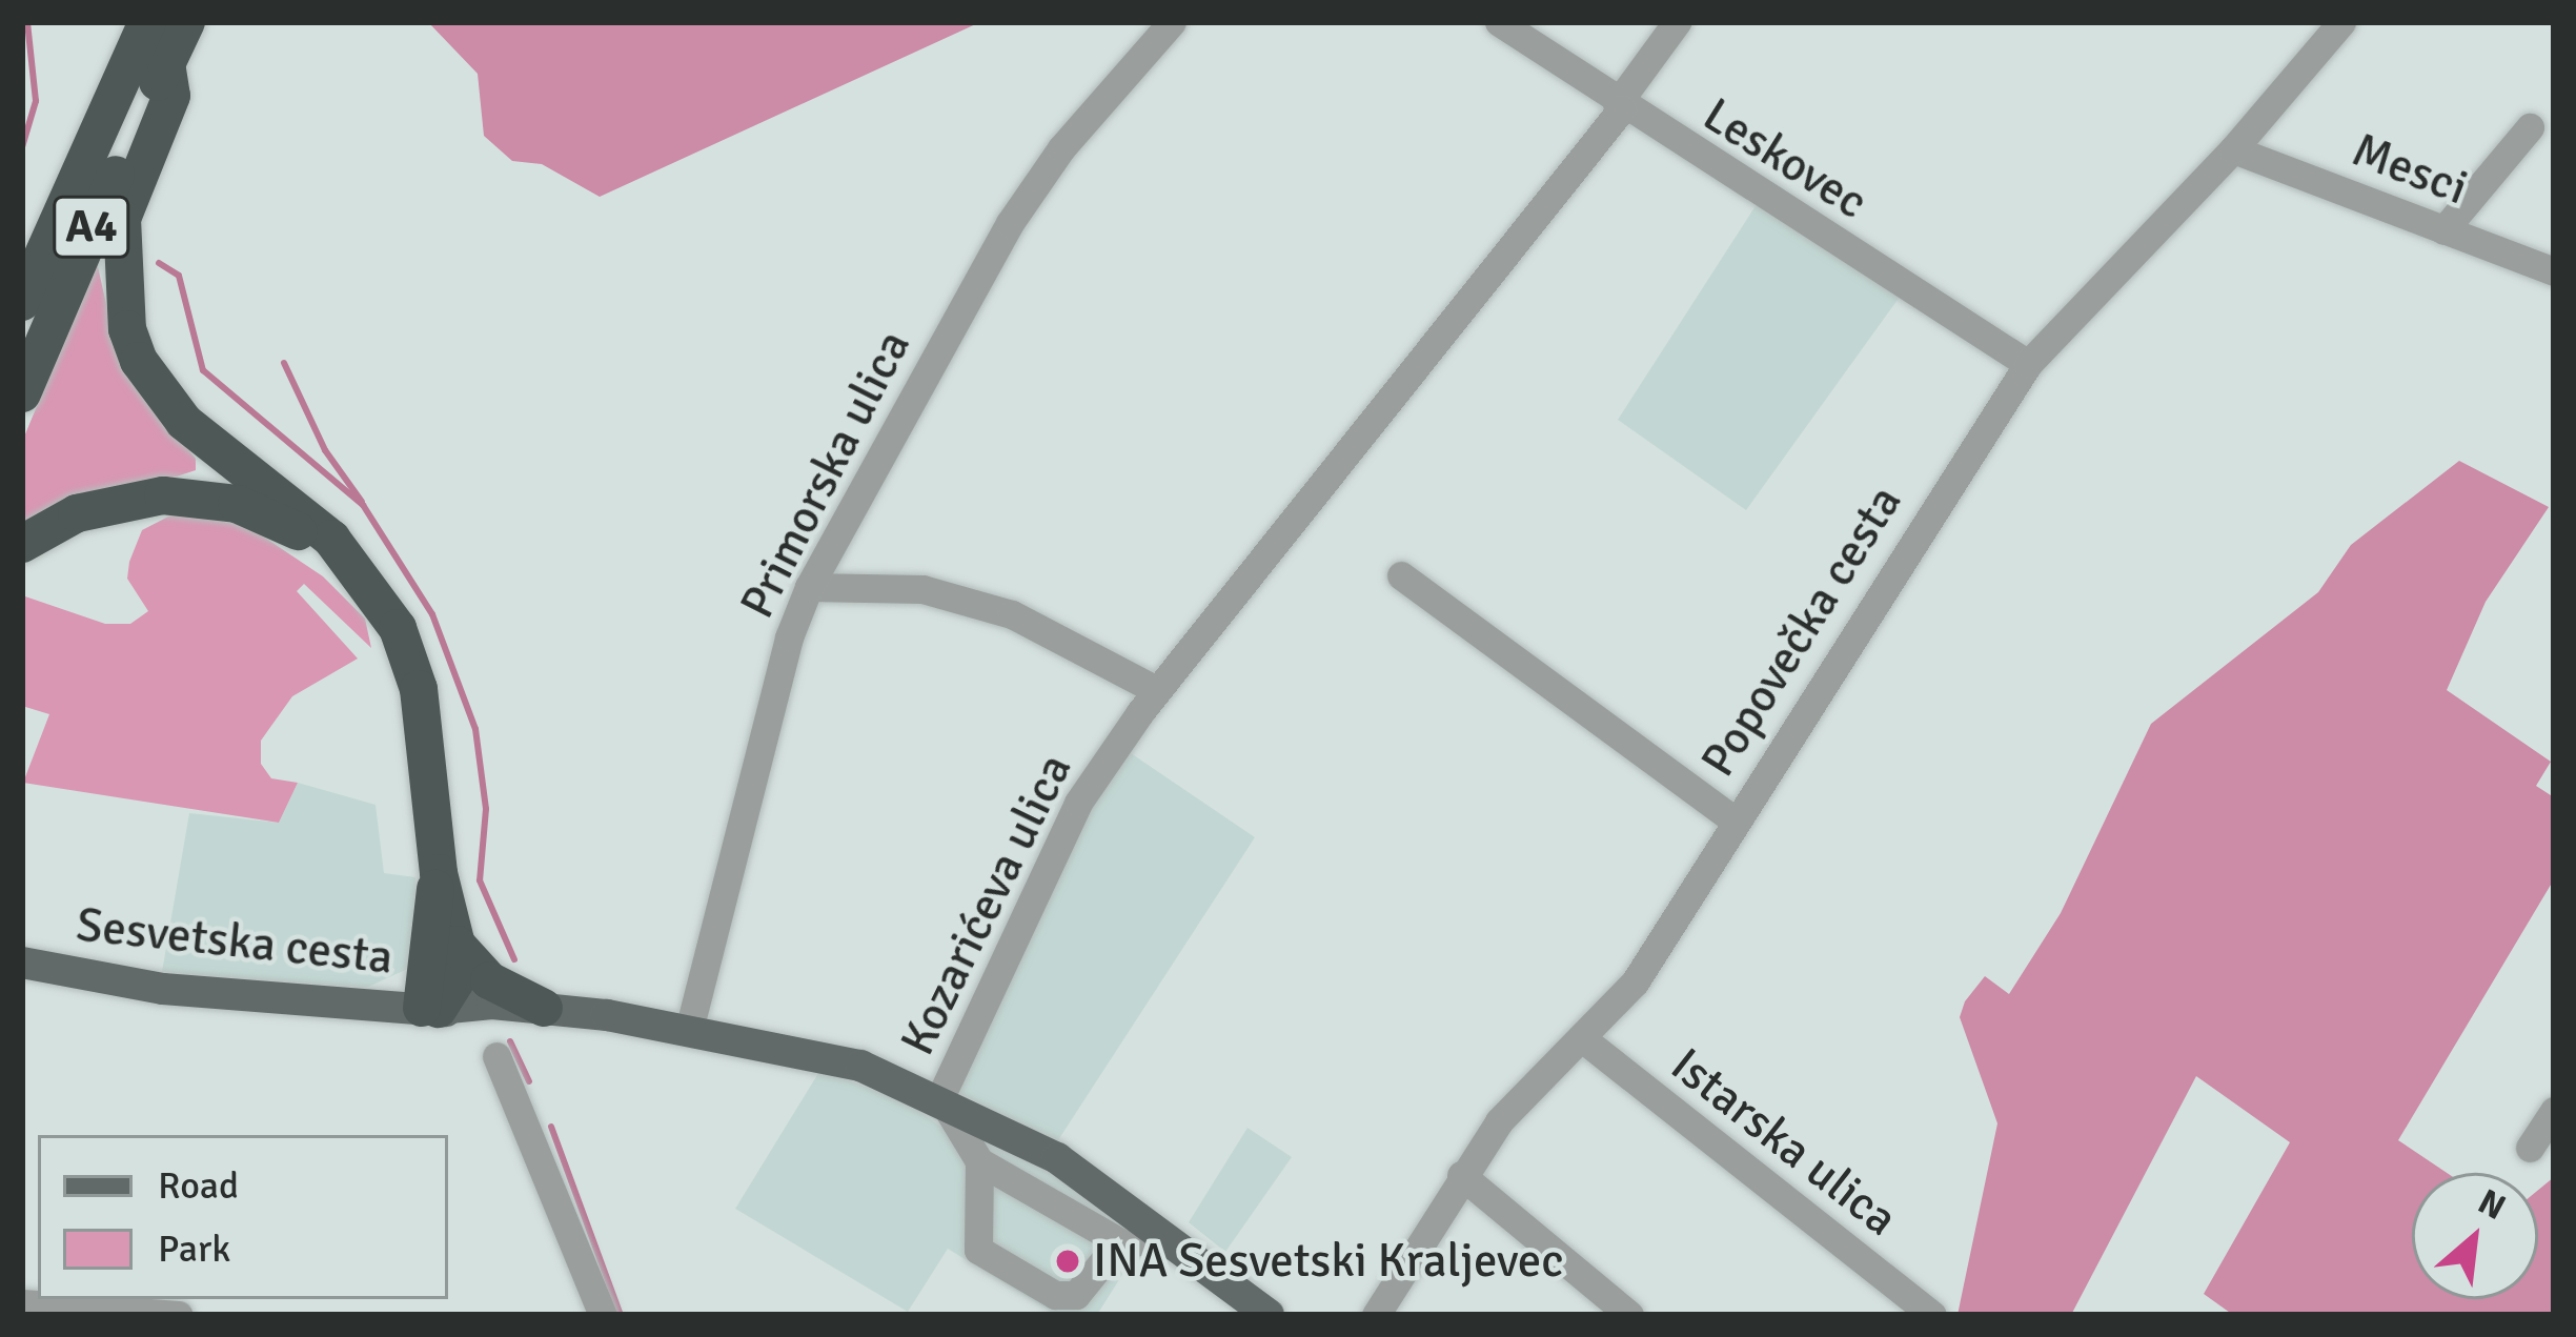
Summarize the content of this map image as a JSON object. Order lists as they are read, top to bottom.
{
  "streets": {
    "highway": ["A4"],
    "main road": ["Sesvetska cesta"],
    "street": [
      "Leskovec",
      "Mesci",
      "Primorska ulica",
      "Popovečka cesta",
      "Kozarićeva ulica",
      "Istarska ulica"
    ]
  },
  "crossings": [
    ["Leskovec", "Popovečka cesta"],
    ["Leskovec", "Kozarićeva ulica"],
    ["Mesci", "Popovečka cesta"],
    ["Popovečka cesta", "Istarska ulica"]
  ],
  "places": ["INA Sesvetski Kraljevec"],
  "legend": ["Road", "Park"],
  "north": "top right"
}
